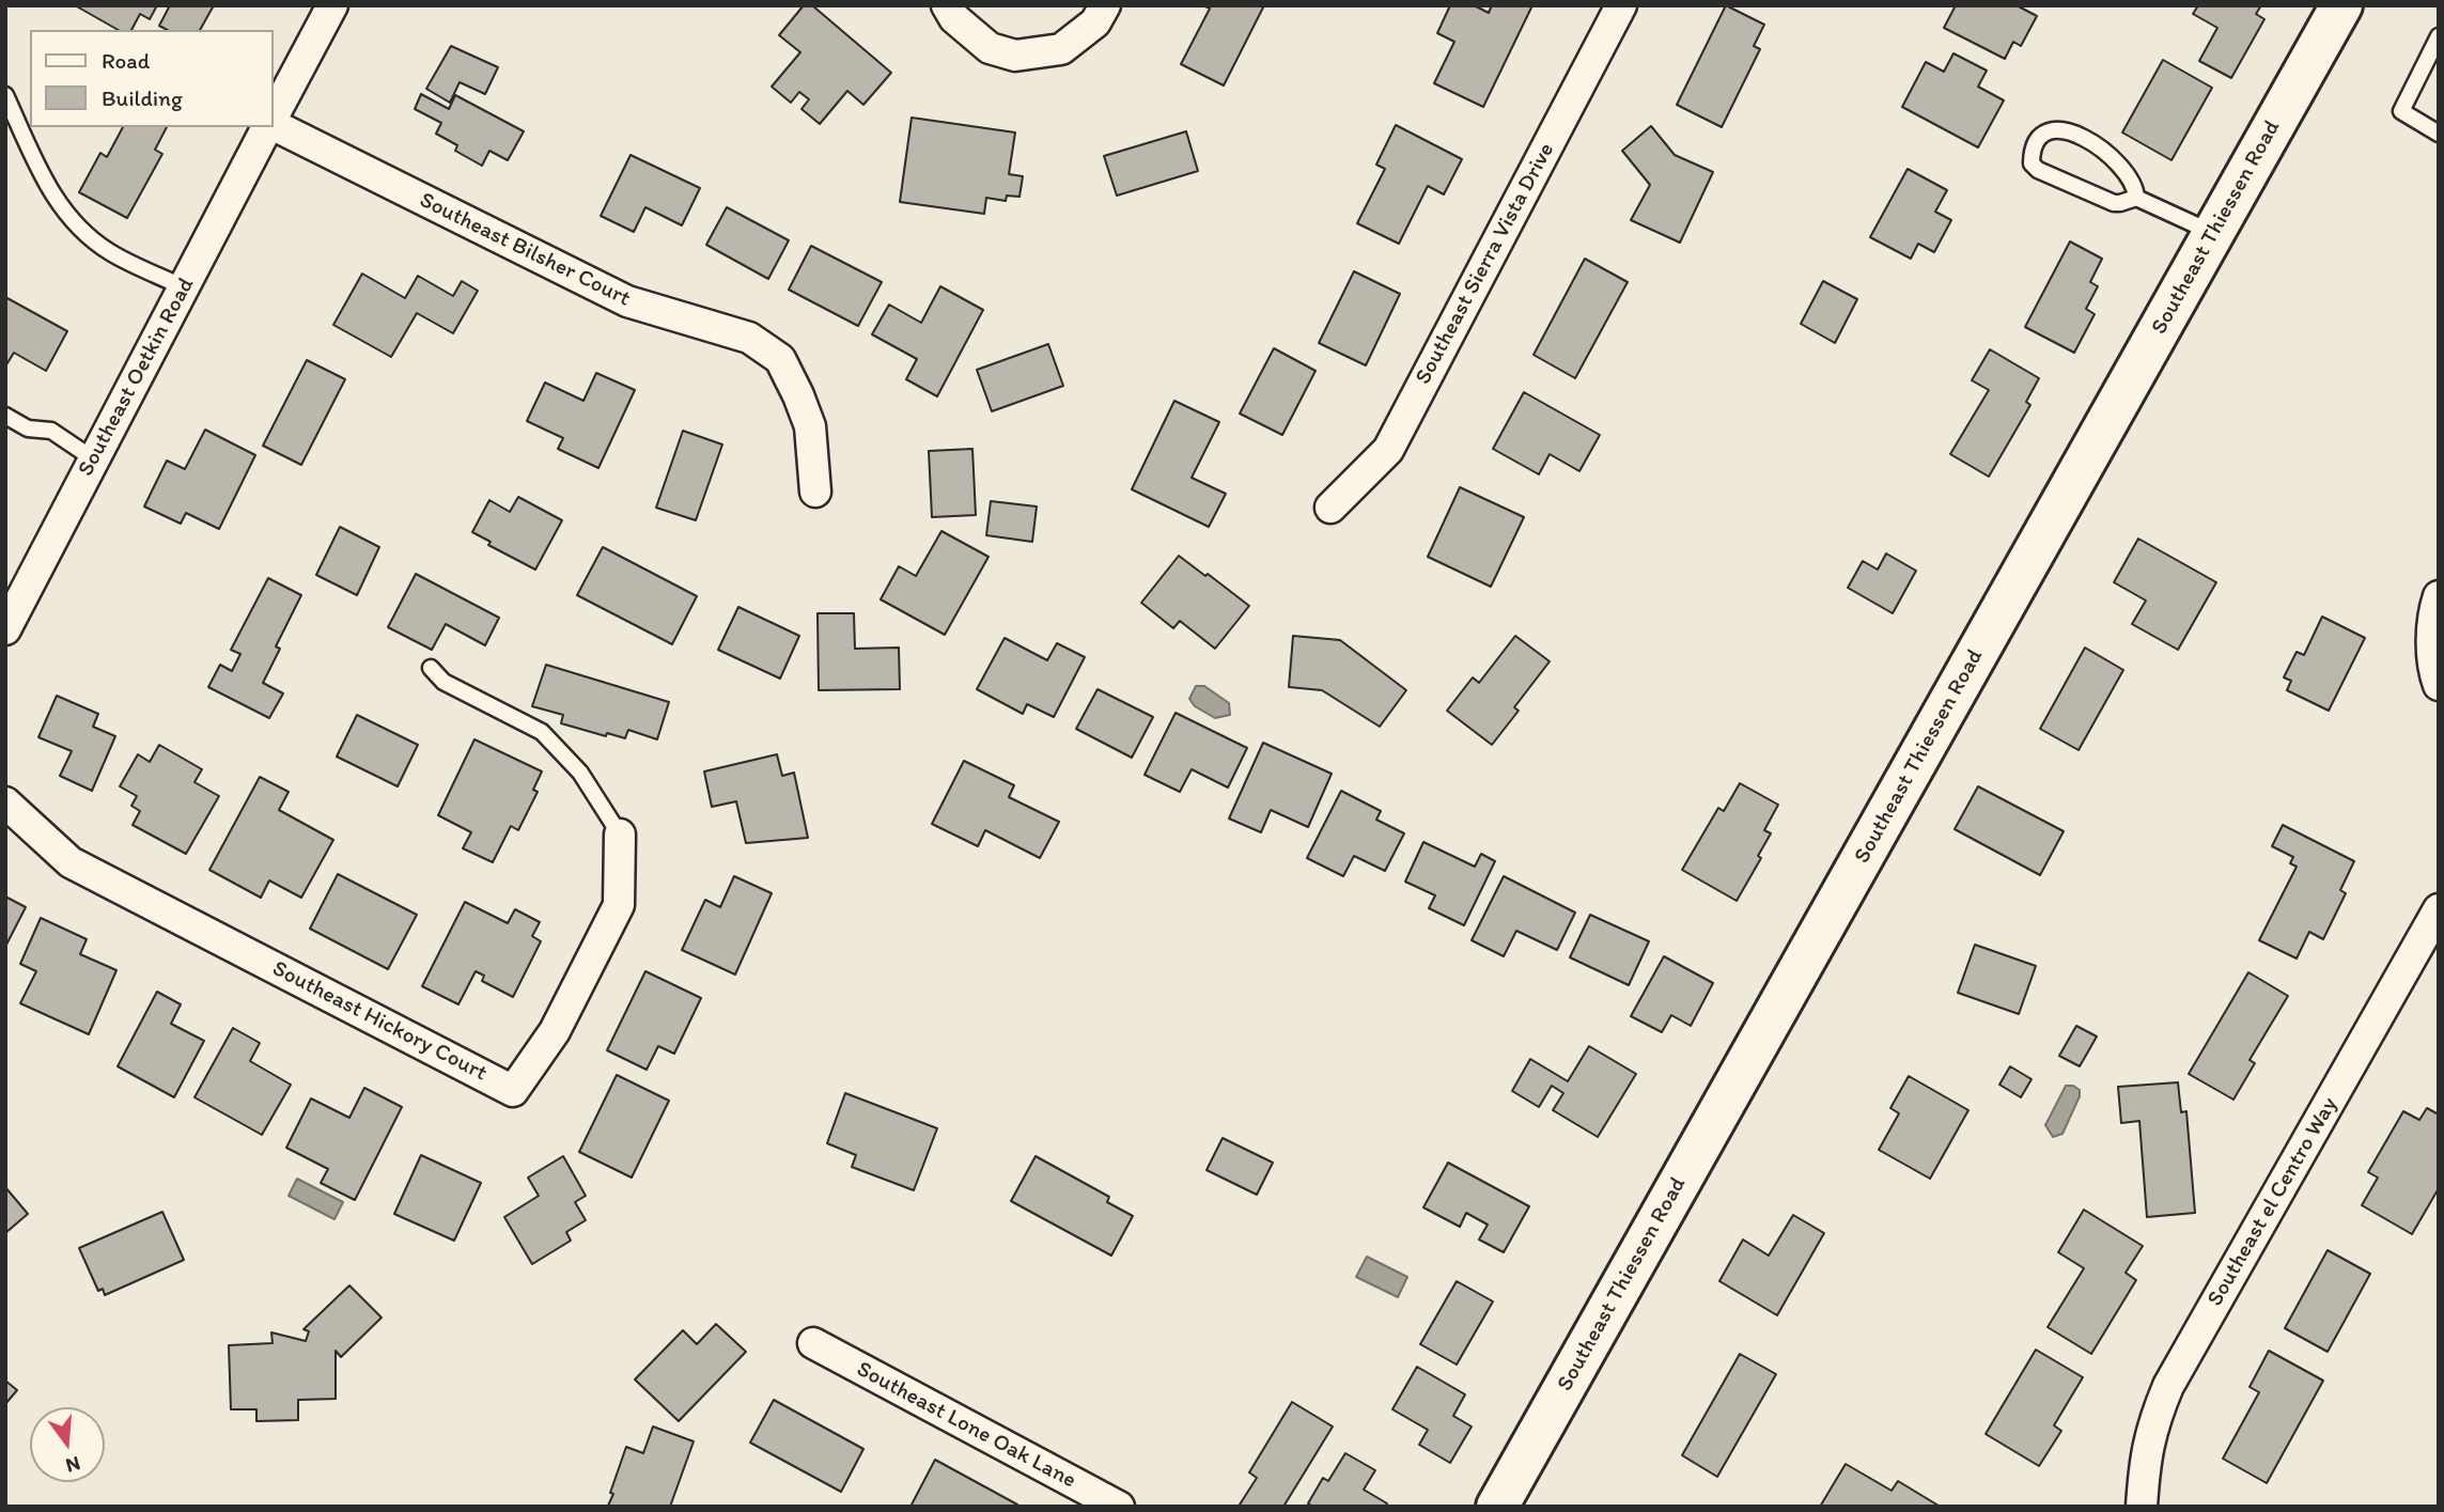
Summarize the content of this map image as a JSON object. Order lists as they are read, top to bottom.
{
  "streets": {
    "main road": ["Southeast Thiessen Road"],
    "street": [
      "Southeast Bilsher Court",
      "Southeast Sierra Vista Drive",
      "Southeast Oetkin Road",
      "Southeast Hickory Court",
      "Southeast el Centro Way",
      "Southeast Lone Oak Lane"
    ]
  },
  "legend": ["Road", "Building"],
  "north": "bottom"
}
